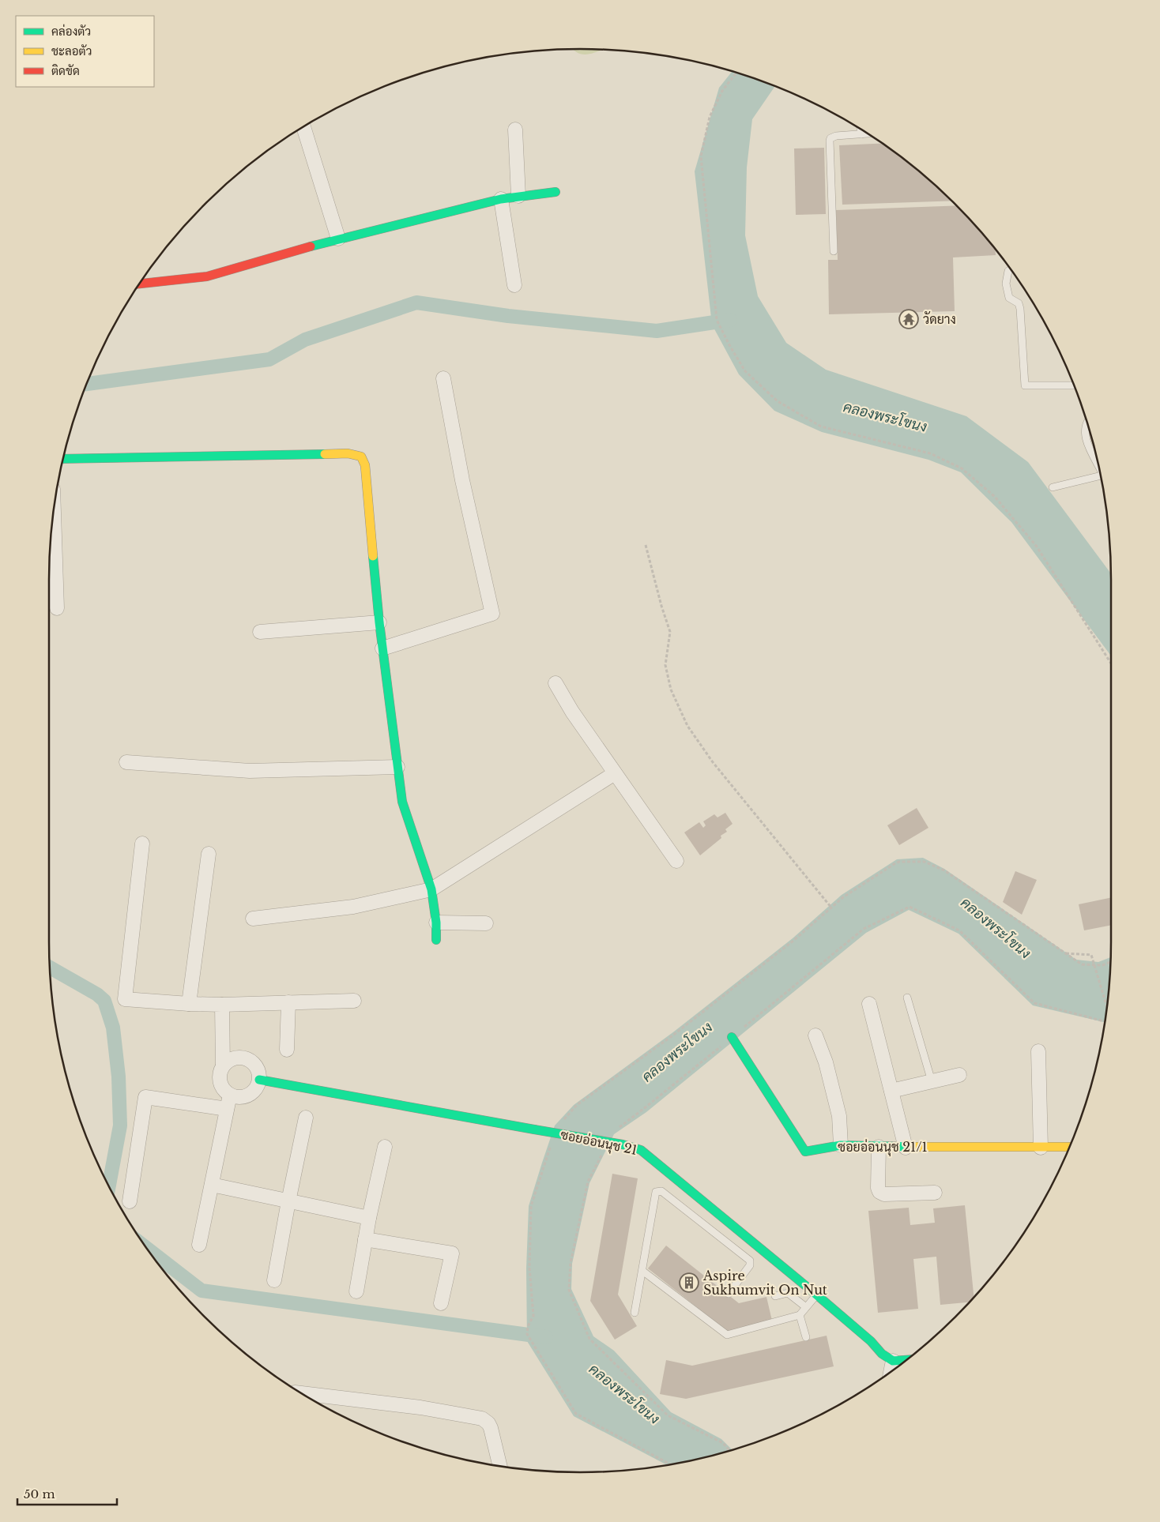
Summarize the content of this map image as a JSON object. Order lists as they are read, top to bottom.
{
  "streets": {
    "street": ["ซอยอ่อนนุช 21", "ซอยอ่อนนุช 21/1"]
  },
  "water": ["คลองพระโขนง"],
  "places": {
    "temple": ["วัดยาง"],
    "building": ["Aspire Sukhumvit On Nut"]
  },
  "legend": ["คล่องตัว", "ชะลอตัว", "ติดขัด"],
  "scale_bar": "50 m"
}
